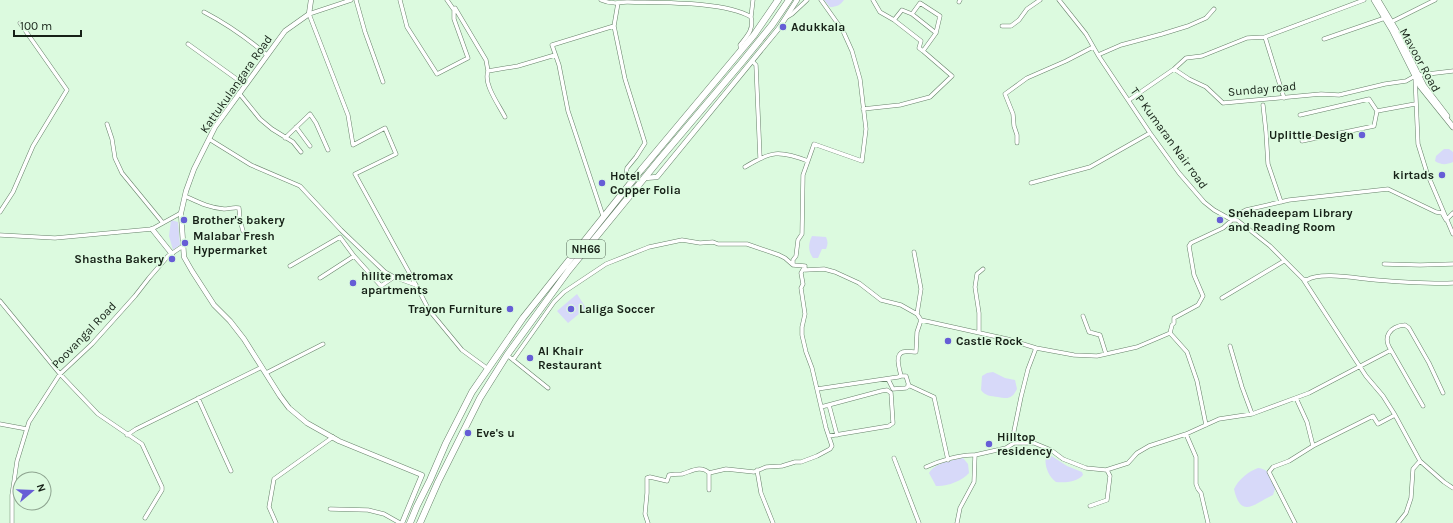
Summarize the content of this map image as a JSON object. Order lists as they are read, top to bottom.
{
  "streets": {
    "highway": ["NH66"],
    "main road": ["Mavoor Road"],
    "street": [
      "Kattukulangara Road",
      "Sunday road",
      "T P Kumaran Nair road",
      "Poovangal Road"
    ]
  },
  "crossings": [
    ["Mavoor Road", "Sunday road"],
    ["Kattukulangara Road", "Poovangal Road"]
  ],
  "places": [
    "Adukkala",
    "Uplittle Design",
    "kirtads",
    "Hotel Copper Folia",
    "Brother's bakery",
    "Snehadeepam Library and Reading Room",
    "Malabar Fresh Hypermarket",
    "Shastha Bakery",
    "hilite metromax apartments",
    "Trayon Furniture",
    "Laliga Soccer",
    "Castle Rock",
    "Al Khair Restaurant",
    "Eve's u",
    "Hilltop residency"
  ],
  "scale_bar": "100 m",
  "north": "right"
}
